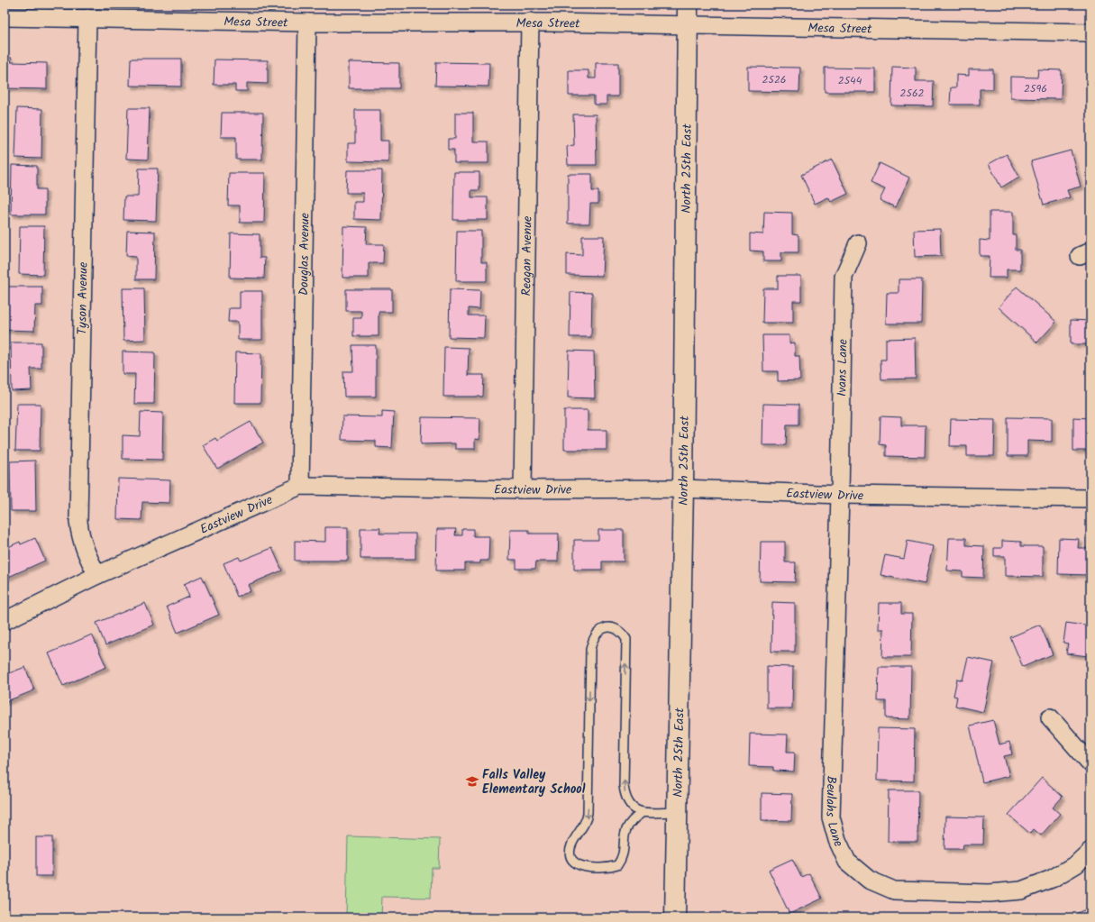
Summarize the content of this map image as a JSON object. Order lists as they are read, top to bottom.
{
  "streets": {
    "main road": ["North 25th East"],
    "street": [
      "Mesa Street",
      "Douglas Avenue",
      "Reagan Avenue",
      "Tyson Avenue",
      "Ivans Lane",
      "Eastview Drive",
      "Beulahs Lane"
    ]
  },
  "crossings": [
    ["Mesa Street", "North 25th East"],
    ["Mesa Street", "Douglas Avenue"],
    ["Mesa Street", "Reagan Avenue"],
    ["Mesa Street", "Tyson Avenue"],
    ["North 25th East", "Eastview Drive"],
    ["Douglas Avenue", "Eastview Drive"],
    ["Reagan Avenue", "Eastview Drive"],
    ["Tyson Avenue", "Eastview Drive"],
    ["Ivans Lane", "Eastview Drive"],
    ["Ivans Lane", "Beulahs Lane"],
    ["Eastview Drive", "Beulahs Lane"]
  ],
  "places": {
    "school or university": ["Falls Valley Elementary School"]
  },
  "house_numbers": [
    "2526",
    "2544",
    "2596",
    "2562"
  ]
}
